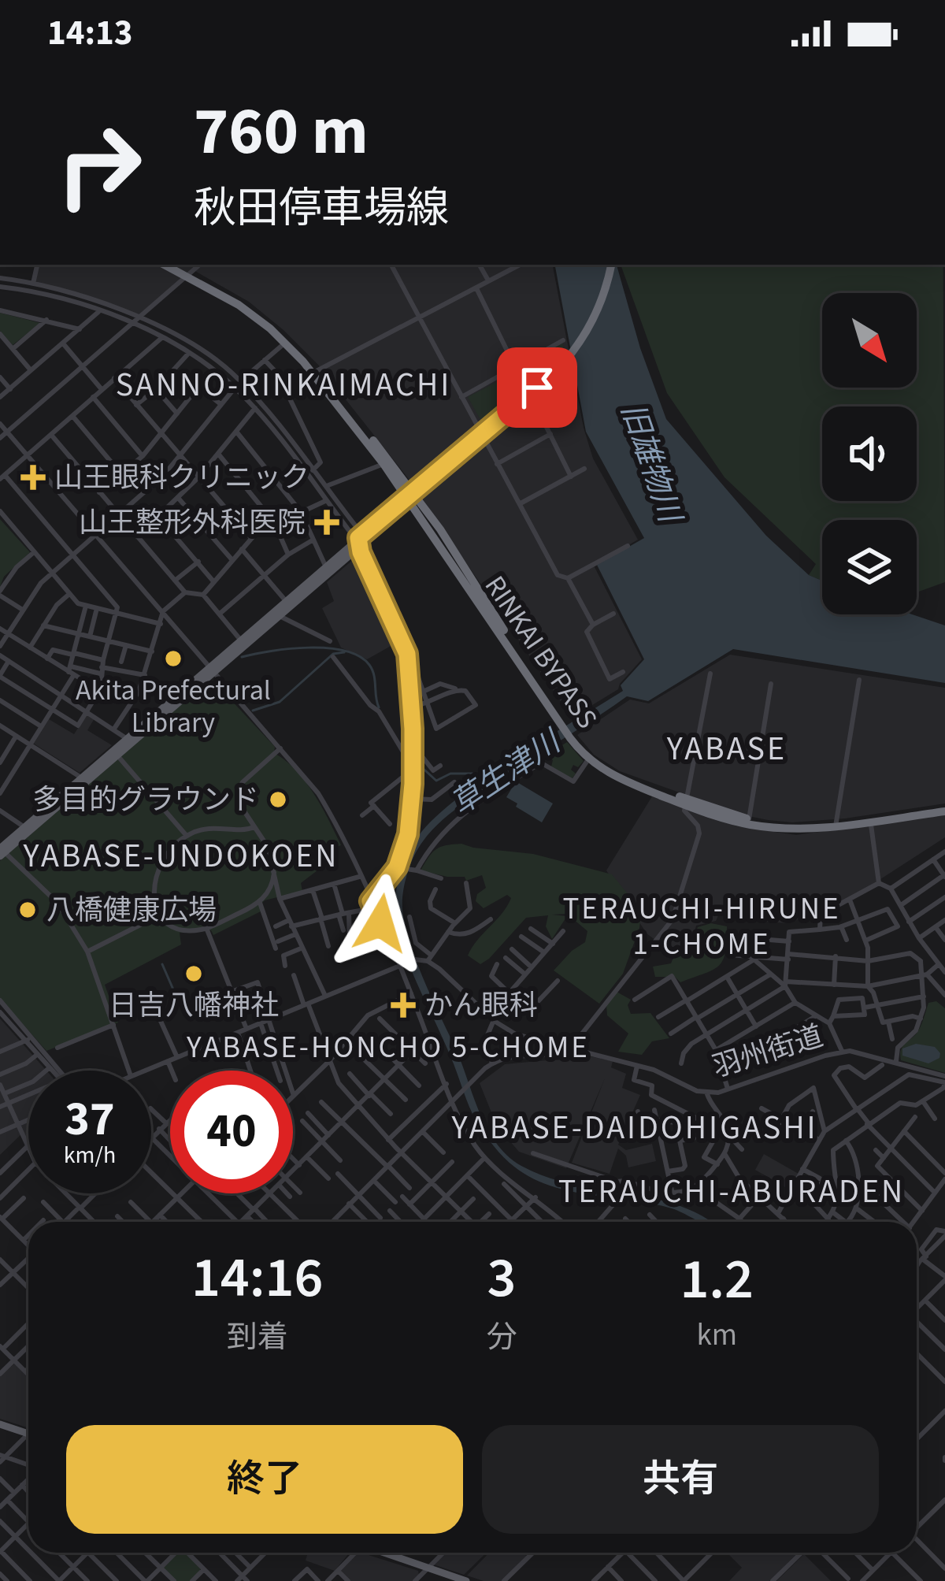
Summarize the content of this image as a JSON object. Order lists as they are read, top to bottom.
{
  "streets": {
    "highway": ["RINKAI BYPASS"],
    "street": ["羽州街道"]
  },
  "districts": [
    "SANNO-RINKAIMACHI",
    "YABASE",
    "YABASE-UNDOKOEN",
    "TERAUCHI-HIRUNE 1-CHOME",
    "YABASE-HONCHO 5-CHOME",
    "YABASE-DAIDOHIGASHI",
    "TERAUCHI-ABURADEN"
  ],
  "water": ["旧雄物川", "草生津川"],
  "places": {
    "health": ["山王眼科クリニック", "山王整形外科医院", "かん眼科"],
    "other": [
      "Akita Prefectural Library",
      "多目的グラウンド",
      "八橋健康広場",
      "日吉八幡神社"
    ]
  },
  "north": "bottom right",
  "page": {
    "status": "14:13",
    "turn": ["760 m", "秋田停車場線"],
    "speed": "37 km/h",
    "limit": "40",
    "eta": [
      "14:16",
      "到着",
      "3",
      "分",
      "1.2",
      "km"
    ],
    "buttons": ["終了", "共有"]
  }
}
